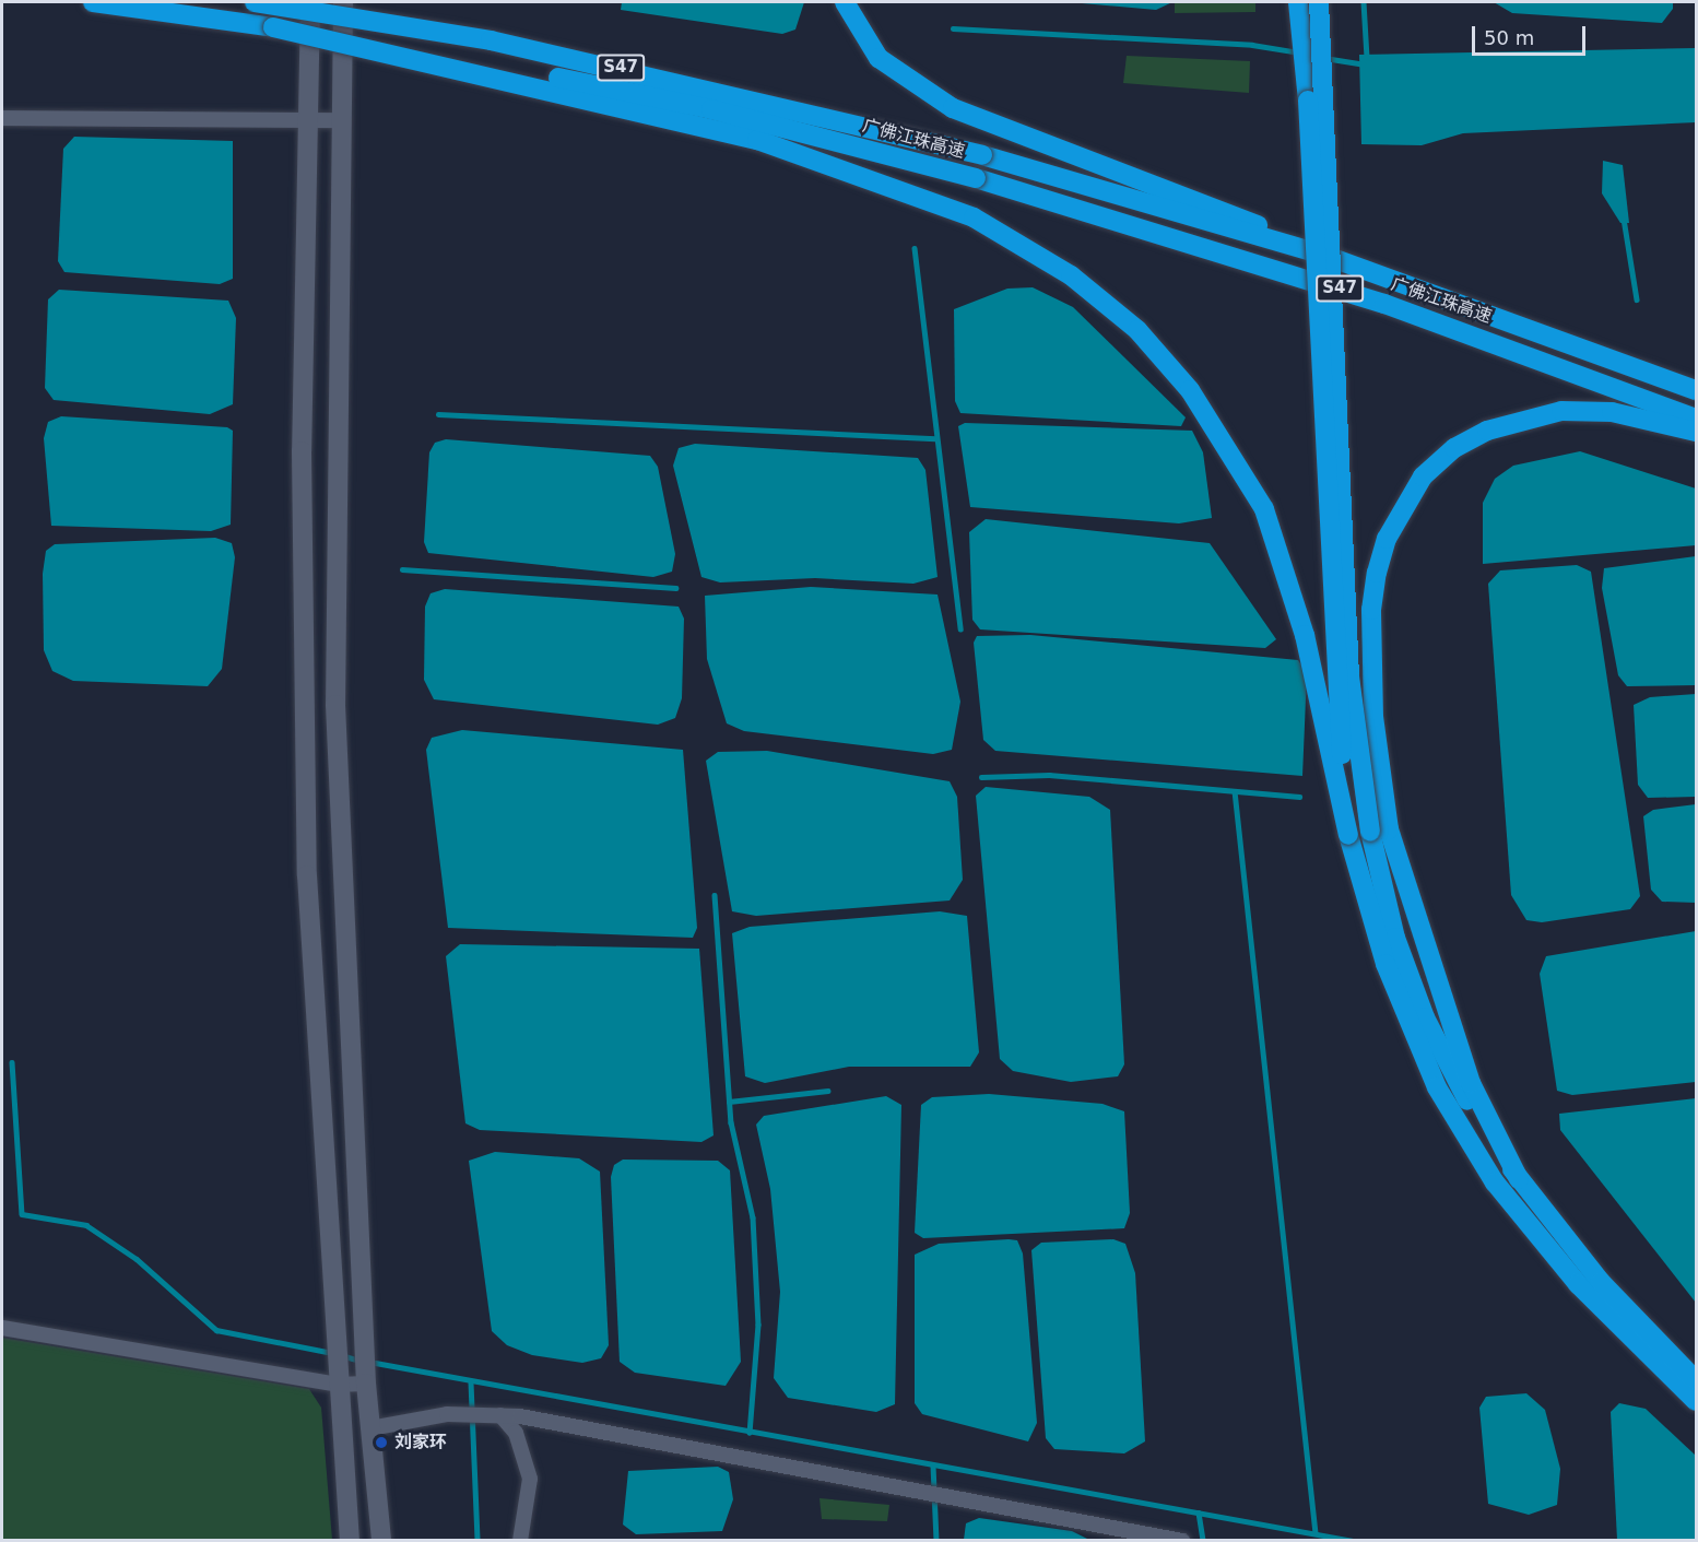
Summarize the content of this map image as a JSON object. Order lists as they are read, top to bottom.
{
  "streets": {
    "highway": ["S47", "广佛江珠高速"]
  },
  "places": ["刘家环"],
  "scale_bar": "50 m"
}
